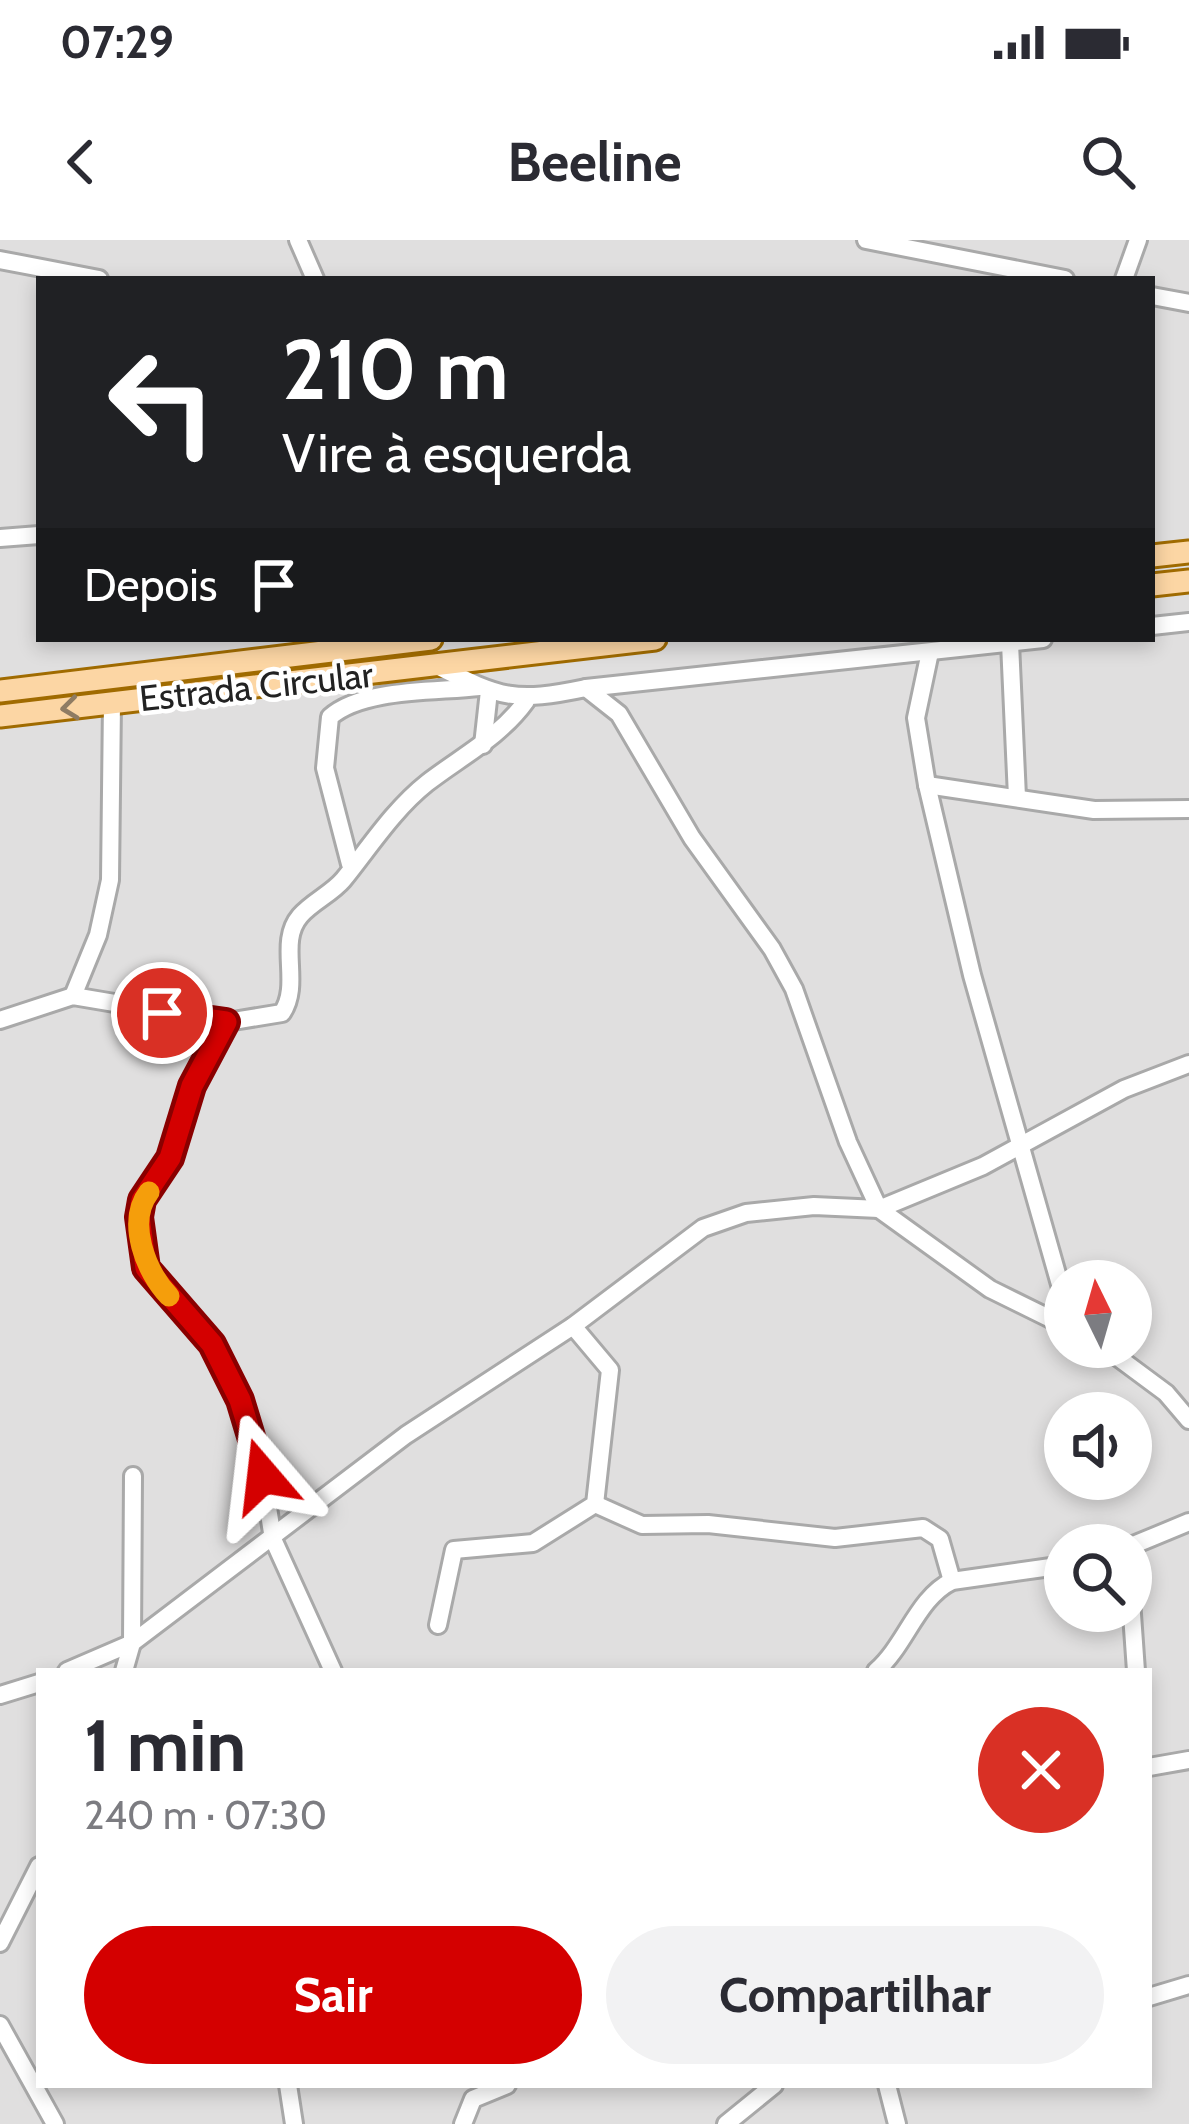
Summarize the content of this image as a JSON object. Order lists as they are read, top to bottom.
{
  "streets": {
    "main road": ["Estrada Circular"]
  },
  "north": "top",
  "page": {
    "status": "07:29",
    "header": "Beeline",
    "turn": ["210 m", "Vire à esquerda"],
    "then": "Depois",
    "heading": ["1 min", "240 m · 07:30"],
    "buttons": ["Sair", "Compartilhar"]
  }
}
